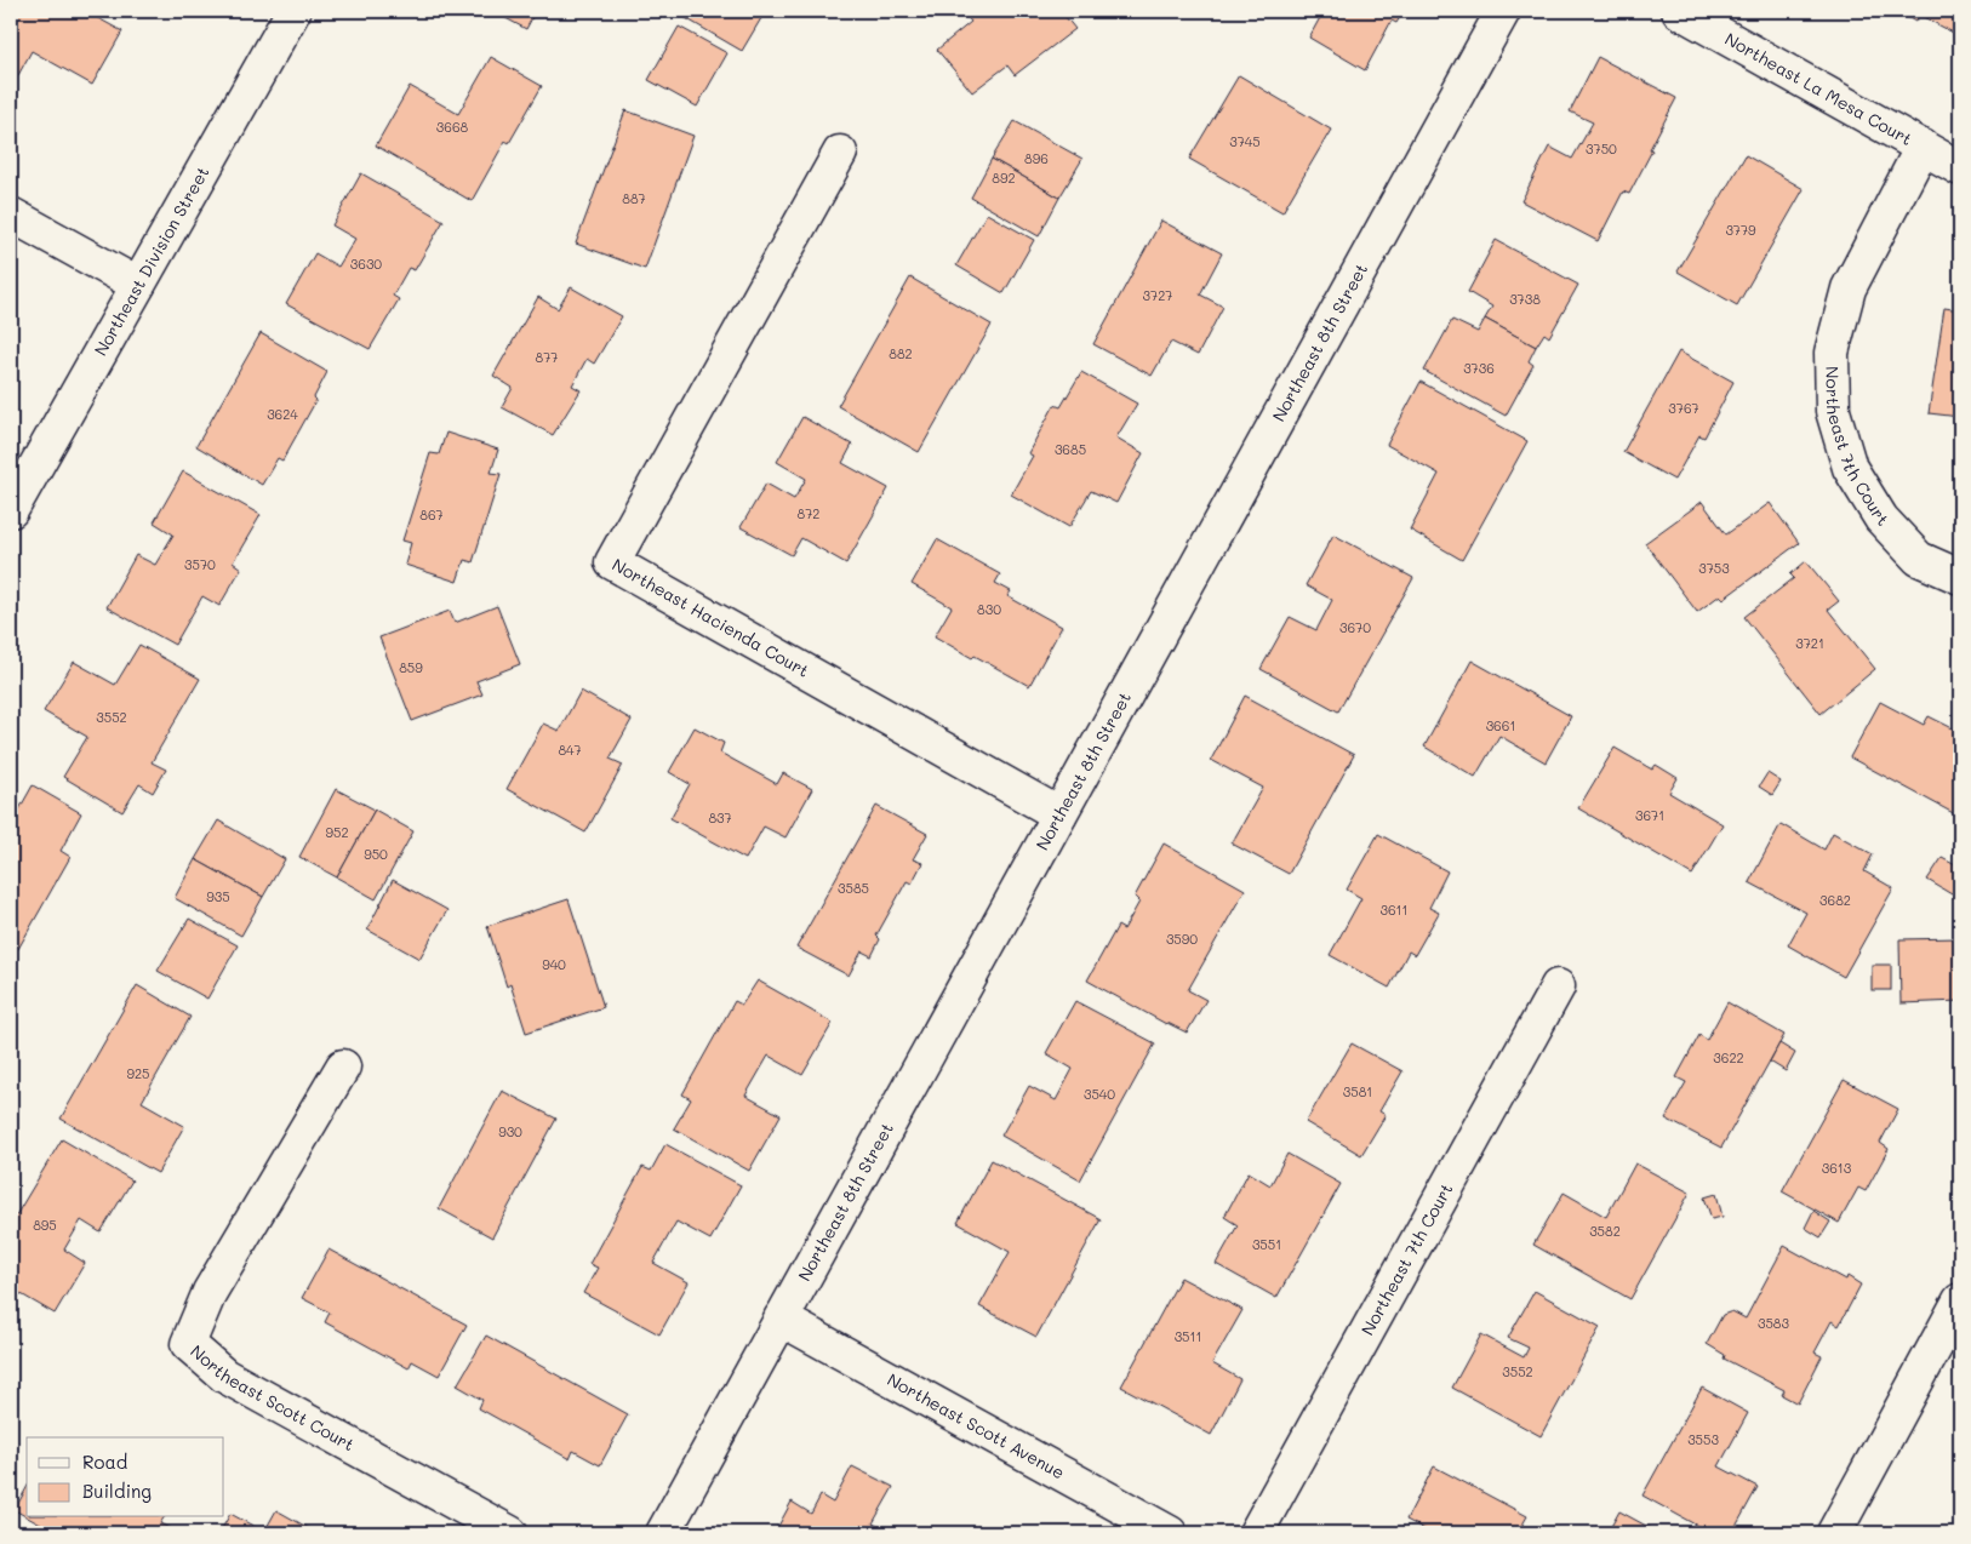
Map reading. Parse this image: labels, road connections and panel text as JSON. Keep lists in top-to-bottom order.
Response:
{
  "streets": {
    "street": [
      "Northeast La Mesa Court",
      "Northeast Division Street",
      "Northeast 8th Street",
      "Northeast 7th Court",
      "Northeast Hacienda Court",
      "Northeast Scott Court",
      "Northeast Scott Avenue"
    ]
  },
  "crossings": [
    ["Northeast La Mesa Court", "Northeast 7th Court"],
    ["Northeast 8th Street", "Northeast Hacienda Court"],
    ["Northeast 8th Street", "Northeast Scott Avenue"]
  ],
  "house_numbers": [
    "3668",
    "3745",
    "3750",
    "896",
    "892",
    "887",
    "3779",
    "3630",
    "3727",
    "3738",
    "882",
    "877",
    "3736",
    "3767",
    "3624",
    "3685",
    "872",
    "867",
    "3570",
    "3753",
    "830",
    "3670",
    "3721",
    "859",
    "3552",
    "3661",
    "847",
    "3671",
    "837",
    "952",
    "950",
    "3585",
    "935",
    "3682",
    "3611",
    "3590",
    "940",
    "3622",
    "925",
    "3581",
    "3540",
    "930",
    "3613",
    "895",
    "3582",
    "3551",
    "3583",
    "3511",
    "3552",
    "3553"
  ],
  "legend": ["Road", "Building"]
}
